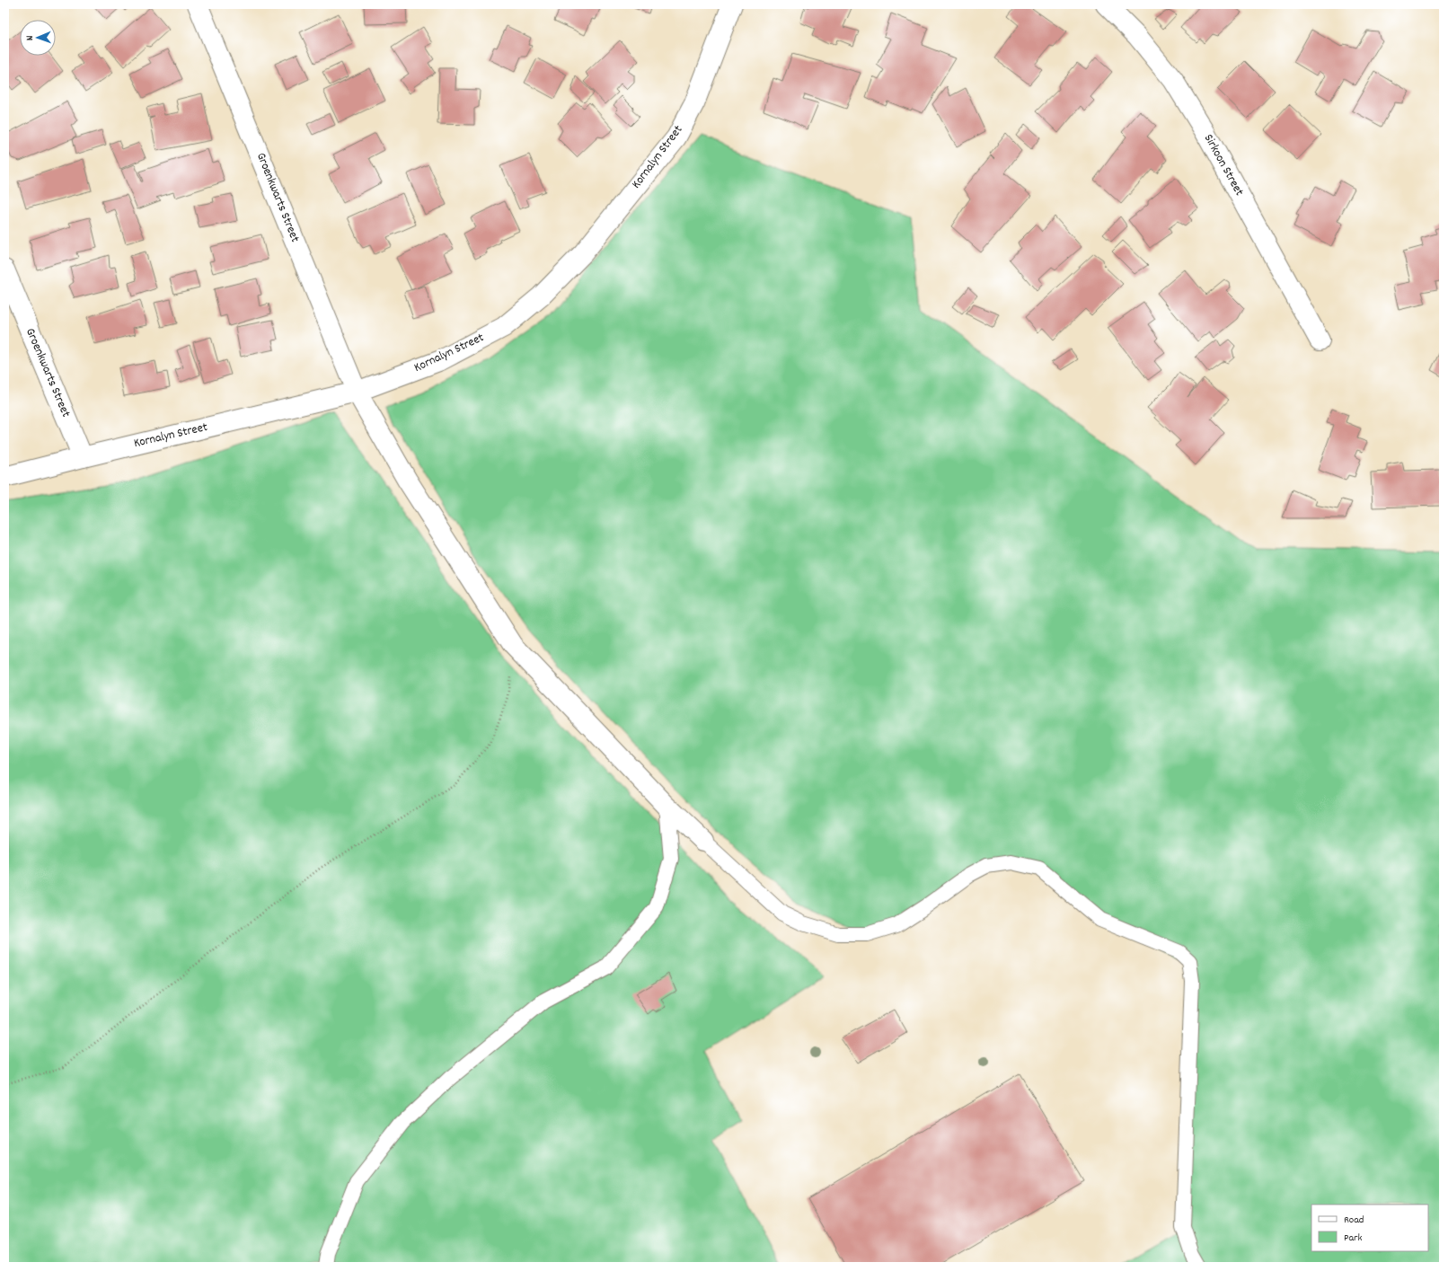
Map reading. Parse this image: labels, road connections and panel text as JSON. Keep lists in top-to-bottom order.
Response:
{
  "streets": {
    "street": ["Kornalyn Street", "Sirkoon Street", "Groenkwarts Street"]
  },
  "crossings": [
    ["Kornalyn Street", "Groenkwarts Street"]
  ],
  "legend": ["Road", "Park"],
  "north": "left"
}
